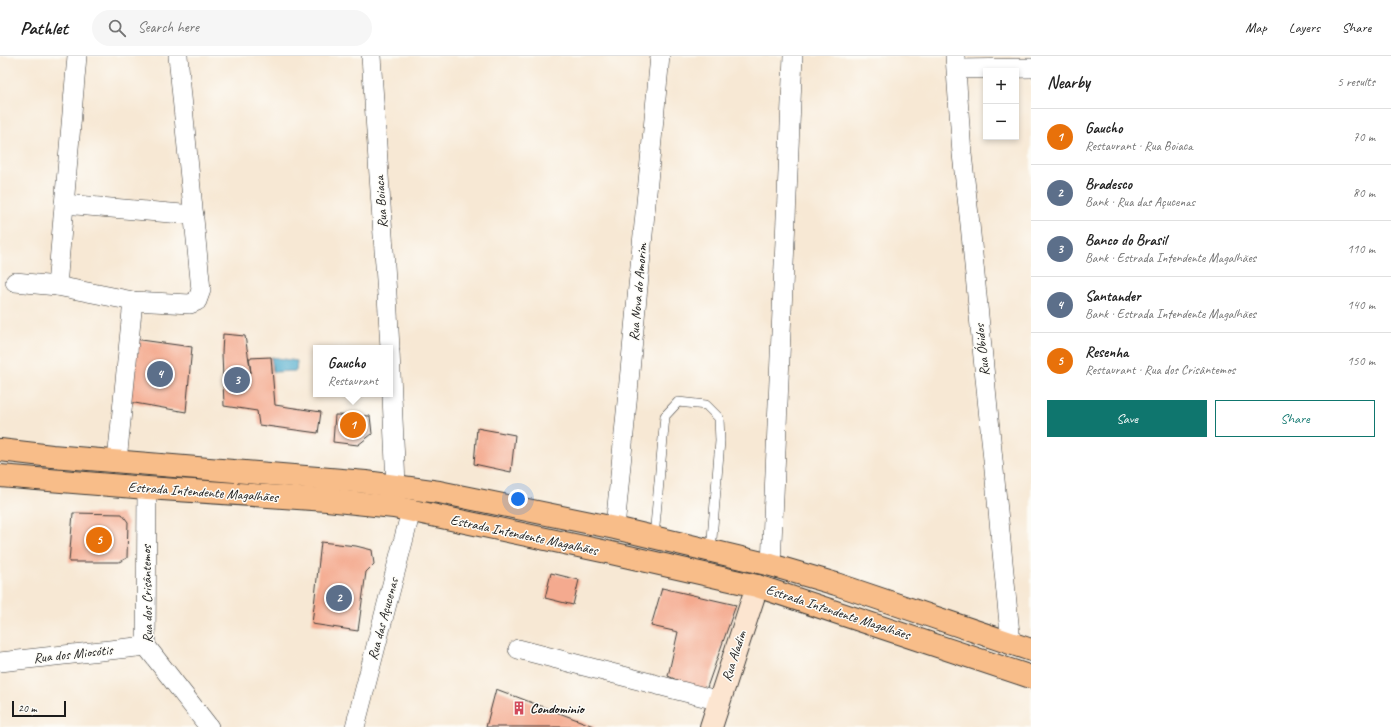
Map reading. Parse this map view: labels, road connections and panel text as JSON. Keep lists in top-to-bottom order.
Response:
{
  "streets": {
    "main road": ["Estrada Intendente Magalhães"],
    "street": [
      "Rua Boiaca",
      "Rua Nova do Amorim",
      "Rua Óbidos",
      "Rua dos Crisântemos",
      "Rua das Açucenas",
      "Rua dos Miosótis",
      "Rua Aladim"
    ]
  },
  "crossings": [
    ["Rua Nova do Amorim", "Estrada Intendente Magalhães"],
    ["Rua Óbidos", "Estrada Intendente Magalhães"],
    ["Estrada Intendente Magalhães", "Rua dos Crisântemos"],
    ["Estrada Intendente Magalhães", "Rua das Açucenas"],
    ["Estrada Intendente Magalhães", "Rua Aladim"],
    ["Rua dos Crisântemos", "Rua dos Miosótis"]
  ],
  "places": {
    "building": ["Condominio"]
  },
  "scale_bar": "20 m",
  "page": {
    "header": "Pathlet",
    "search": "Search here",
    "nav": ["Map", "Layers", "Share"],
    "heading": ["Nearby", "5 results"],
    "map_buttons": ["+", "−"],
    "list": [
      {
        "mark": "1",
        "name": "Gaucho",
        "note": "Restaurant · Rua Boiaca",
        "value": "70 m"
      },
      {
        "mark": "2",
        "name": "Bradesco",
        "note": "Bank · Rua das Açucenas",
        "value": "80 m"
      },
      {
        "mark": "3",
        "name": "Banco do Brasil",
        "note": "Bank · Estrada Intendente Magalhães",
        "value": "110 m"
      },
      {
        "mark": "4",
        "name": "Santander",
        "note": "Bank · Estrada Intendente Magalhães",
        "value": "140 m"
      },
      {
        "mark": "5",
        "name": "Resenha",
        "note": "Restaurant · Rua dos Crisântemos",
        "value": "150 m"
      }
    ],
    "popup": ["Gaucho", "Restaurant"],
    "pins": [
      "4",
      "3",
      "1",
      "5",
      "2"
    ],
    "buttons": ["Save", "Share"],
    "scale": "20 m"
  }
}
